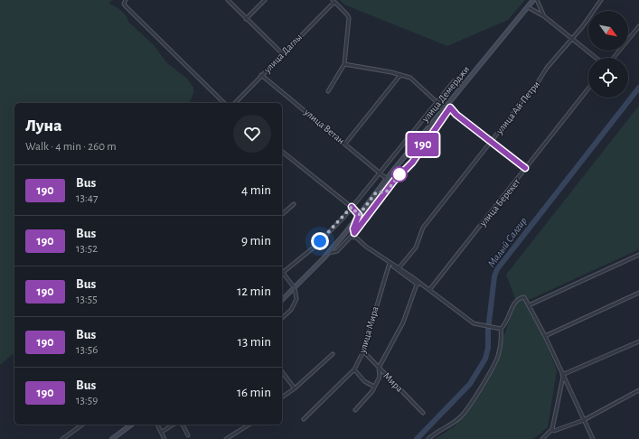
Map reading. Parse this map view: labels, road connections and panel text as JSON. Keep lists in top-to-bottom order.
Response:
{
  "streets": {
    "main road": ["улица Демерджи"],
    "street": [
      "улица Даглы",
      "улица Ай-Петри",
      "улица Ветан",
      "улица Берекет",
      "улица Мира",
      "Мира"
    ]
  },
  "crossings": [
    ["улица Даглы", "улица Ветан"],
    ["улица Демерджи", "улица Ветан"],
    ["улица Мира", "Мира"]
  ],
  "water": ["Малый Салгир"],
  "lines": ["bus line 190"],
  "north": "bottom right",
  "page": {
    "on_map": "190",
    "heading": ["Луна", "Walk · 4 min · 260 m"],
    "list": [
      {
        "mark": "190",
        "name": "Bus",
        "note": "13:47",
        "value": "4 min"
      },
      {
        "mark": "190",
        "name": "Bus",
        "note": "13:52",
        "value": "9 min"
      },
      {
        "mark": "190",
        "name": "Bus",
        "note": "13:55",
        "value": "12 min"
      },
      {
        "mark": "190",
        "name": "Bus",
        "note": "13:56",
        "value": "13 min"
      },
      {
        "mark": "190",
        "name": "Bus",
        "note": "13:59",
        "value": "16 min"
      }
    ]
  }
}
